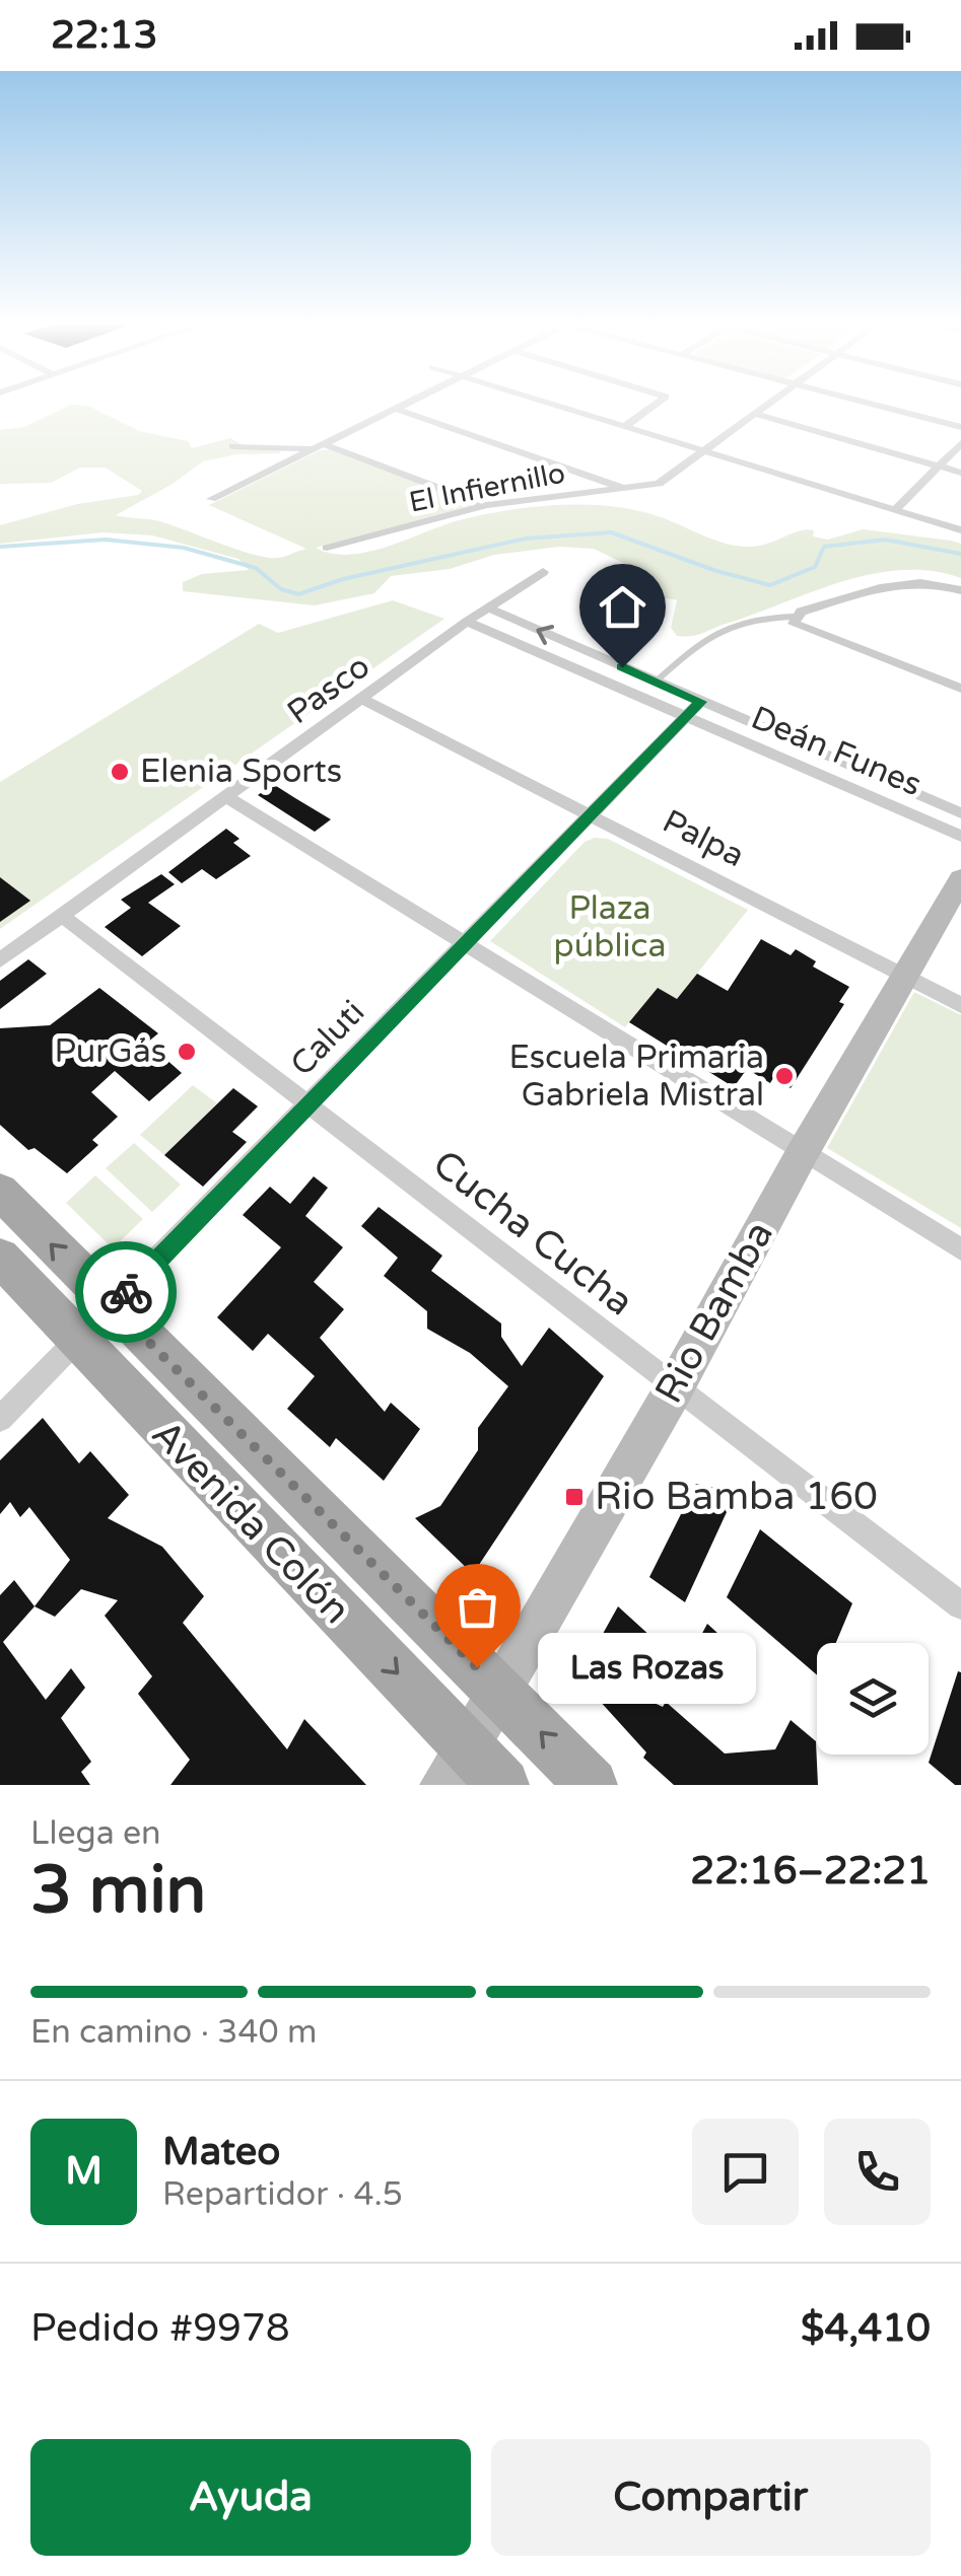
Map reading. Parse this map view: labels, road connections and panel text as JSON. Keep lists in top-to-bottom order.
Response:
{
  "streets": {
    "main road": ["Rio Bamba", "Avenida Colón"],
    "street": [
      "El Infiernillo",
      "Pasco",
      "Deán Funes",
      "Palpa",
      "Caluti",
      "Cucha Cucha"
    ]
  },
  "crossings": [
    ["Pasco", "Deán Funes"],
    ["Pasco", "Palpa"],
    ["Pasco", "Cucha Cucha"],
    ["Deán Funes", "Caluti"],
    ["Palpa", "Caluti"],
    ["Palpa", "Rio Bamba"],
    ["Caluti", "Cucha Cucha"],
    ["Caluti", "Avenida Colón"],
    ["Cucha Cucha", "Rio Bamba"],
    ["Rio Bamba", "Avenida Colón"]
  ],
  "parks": ["Plaza pública"],
  "places": {
    "other": [
      "Elenia Sports",
      "PurGás",
      "Escuela Primaria Gabriela Mistral",
      "Las Rozas"
    ],
    "transit": ["Rio Bamba 160"]
  },
  "page": {
    "status": "22:13",
    "bubble": "Las Rozas",
    "heading": ["3 min", "Llega en", "22:16–22:21"],
    "panel": [
      "Mateo",
      "Repartidor · 4.5",
      "Pedido #9978",
      "$4,410"
    ],
    "bar": "En camino · 340 m",
    "round": "M",
    "buttons": ["Ayuda", "Compartir"]
  }
}
